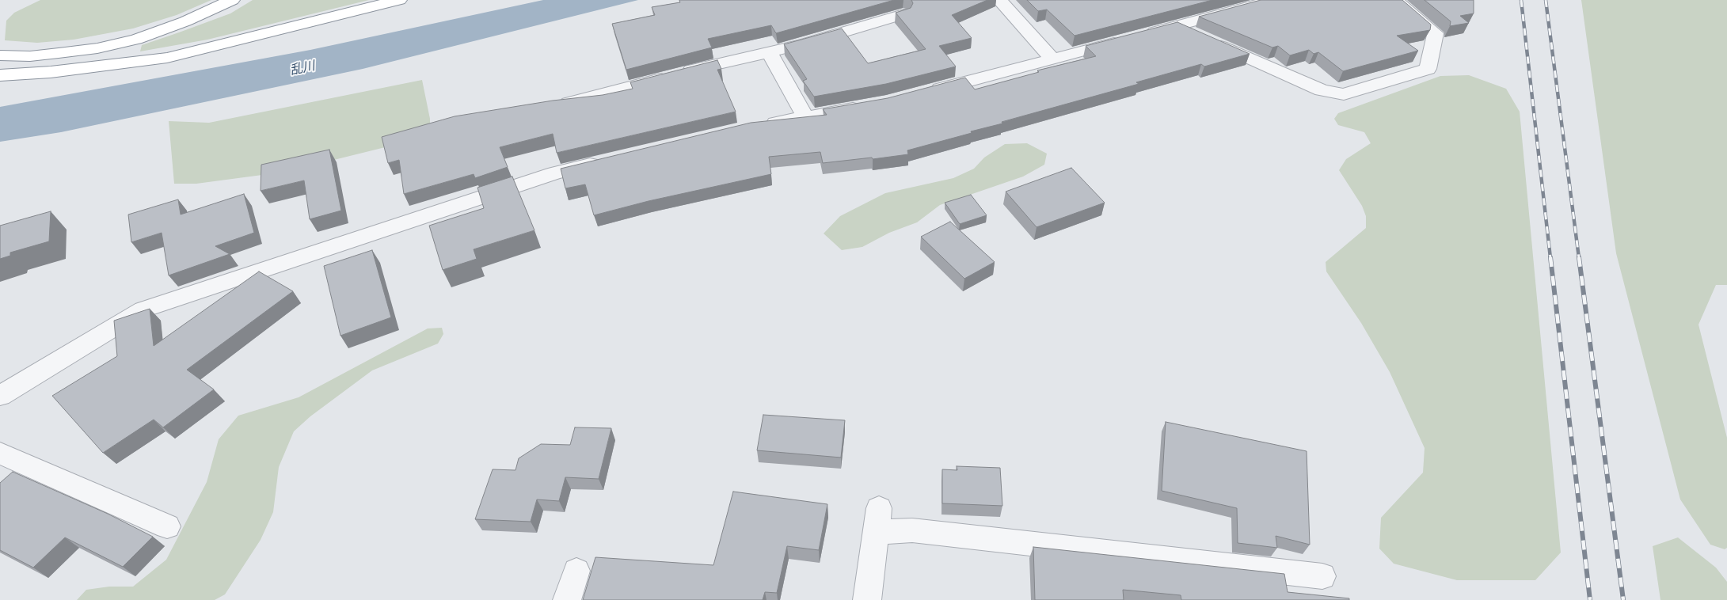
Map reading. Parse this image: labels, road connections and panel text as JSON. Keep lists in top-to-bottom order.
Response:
{
  "water": ["乱川"]
}
